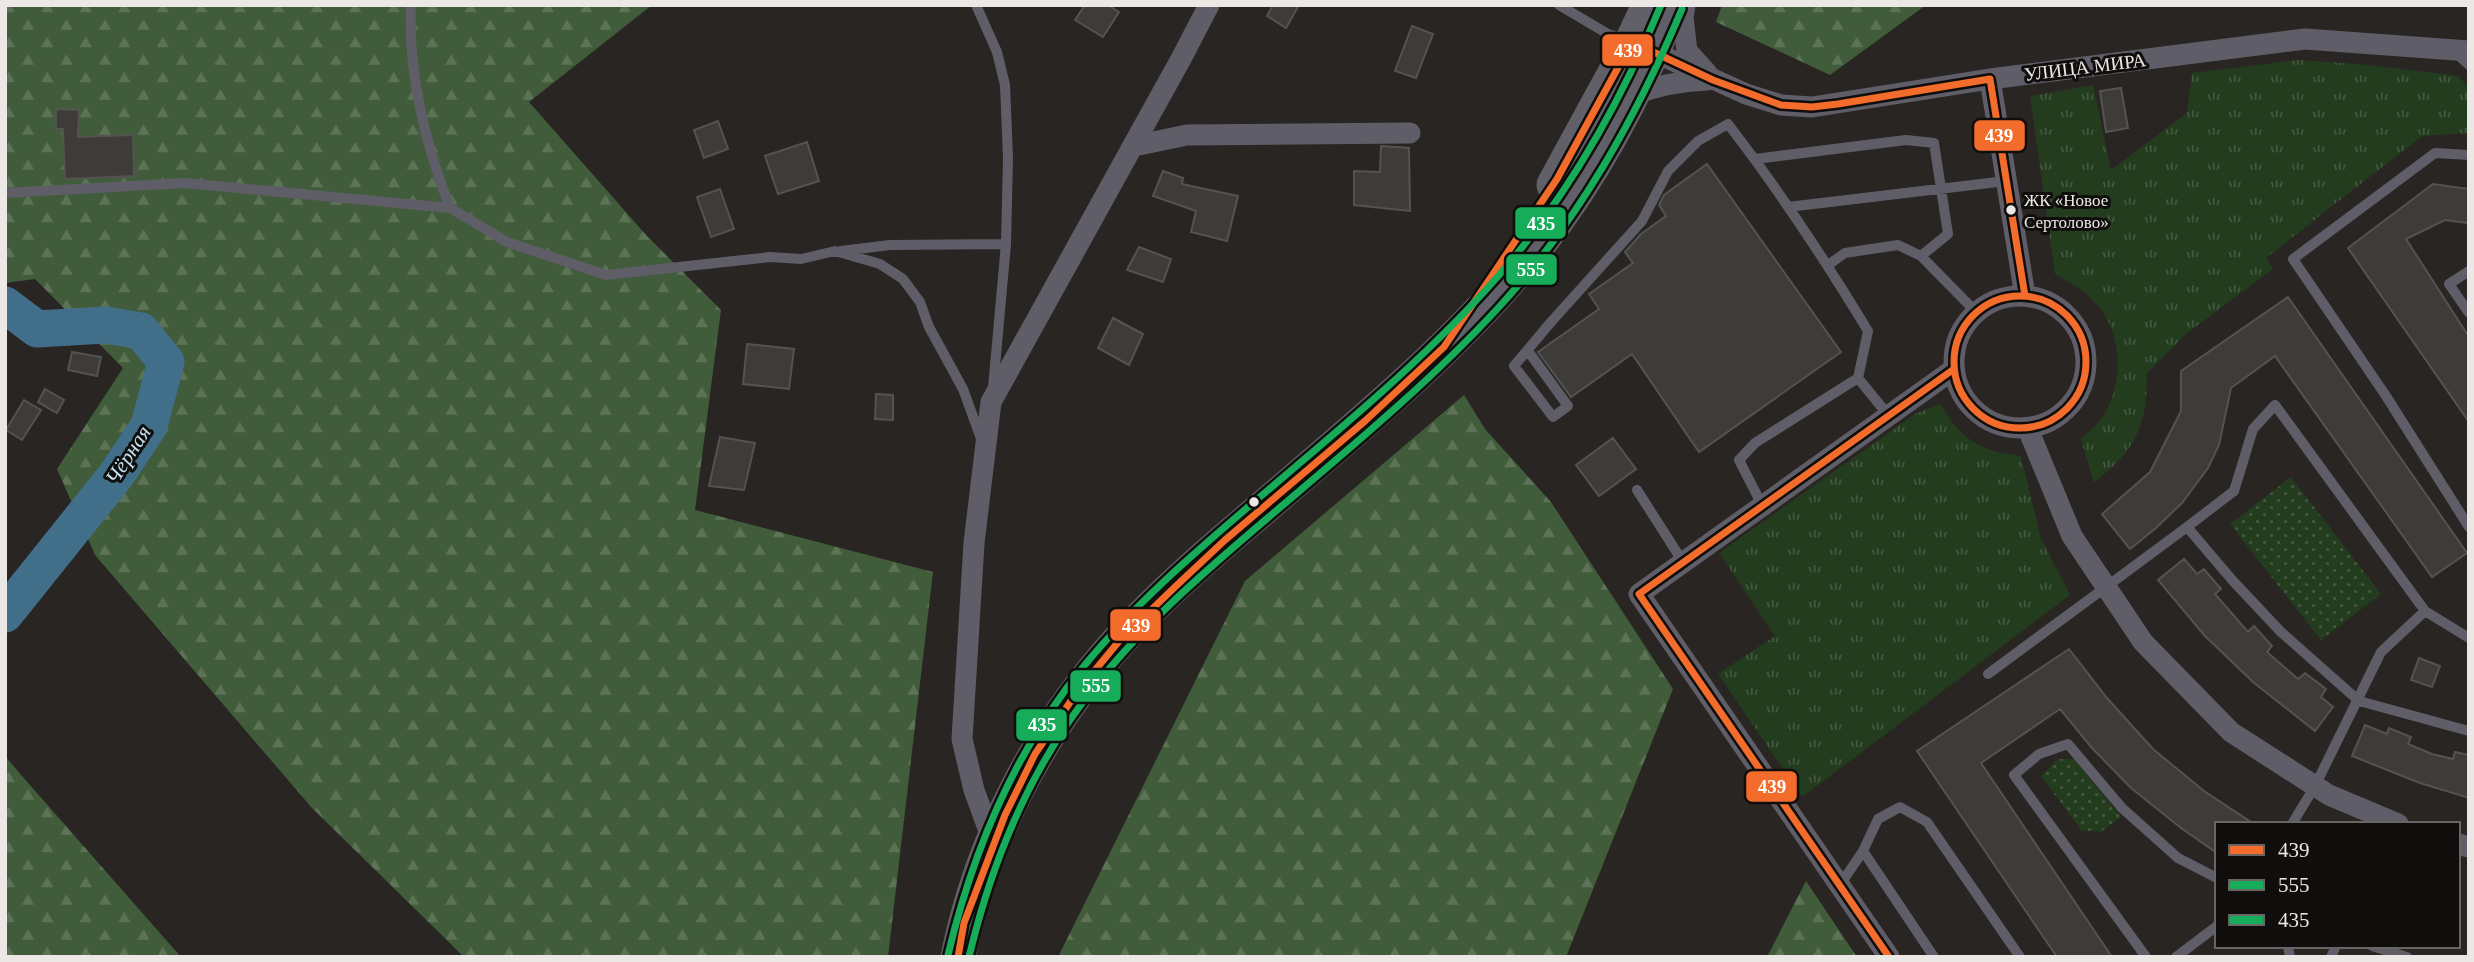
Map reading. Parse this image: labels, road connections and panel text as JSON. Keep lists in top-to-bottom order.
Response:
{
  "streets": {
    "street": ["УЛИЦА МИРА"]
  },
  "water": ["Чёрная"],
  "places": ["ЖК «Новое Сертолово»"],
  "lines": ["transit line 435", "transit line 555", "transit line 439"],
  "legend": ["439", "555", "435"]
}
